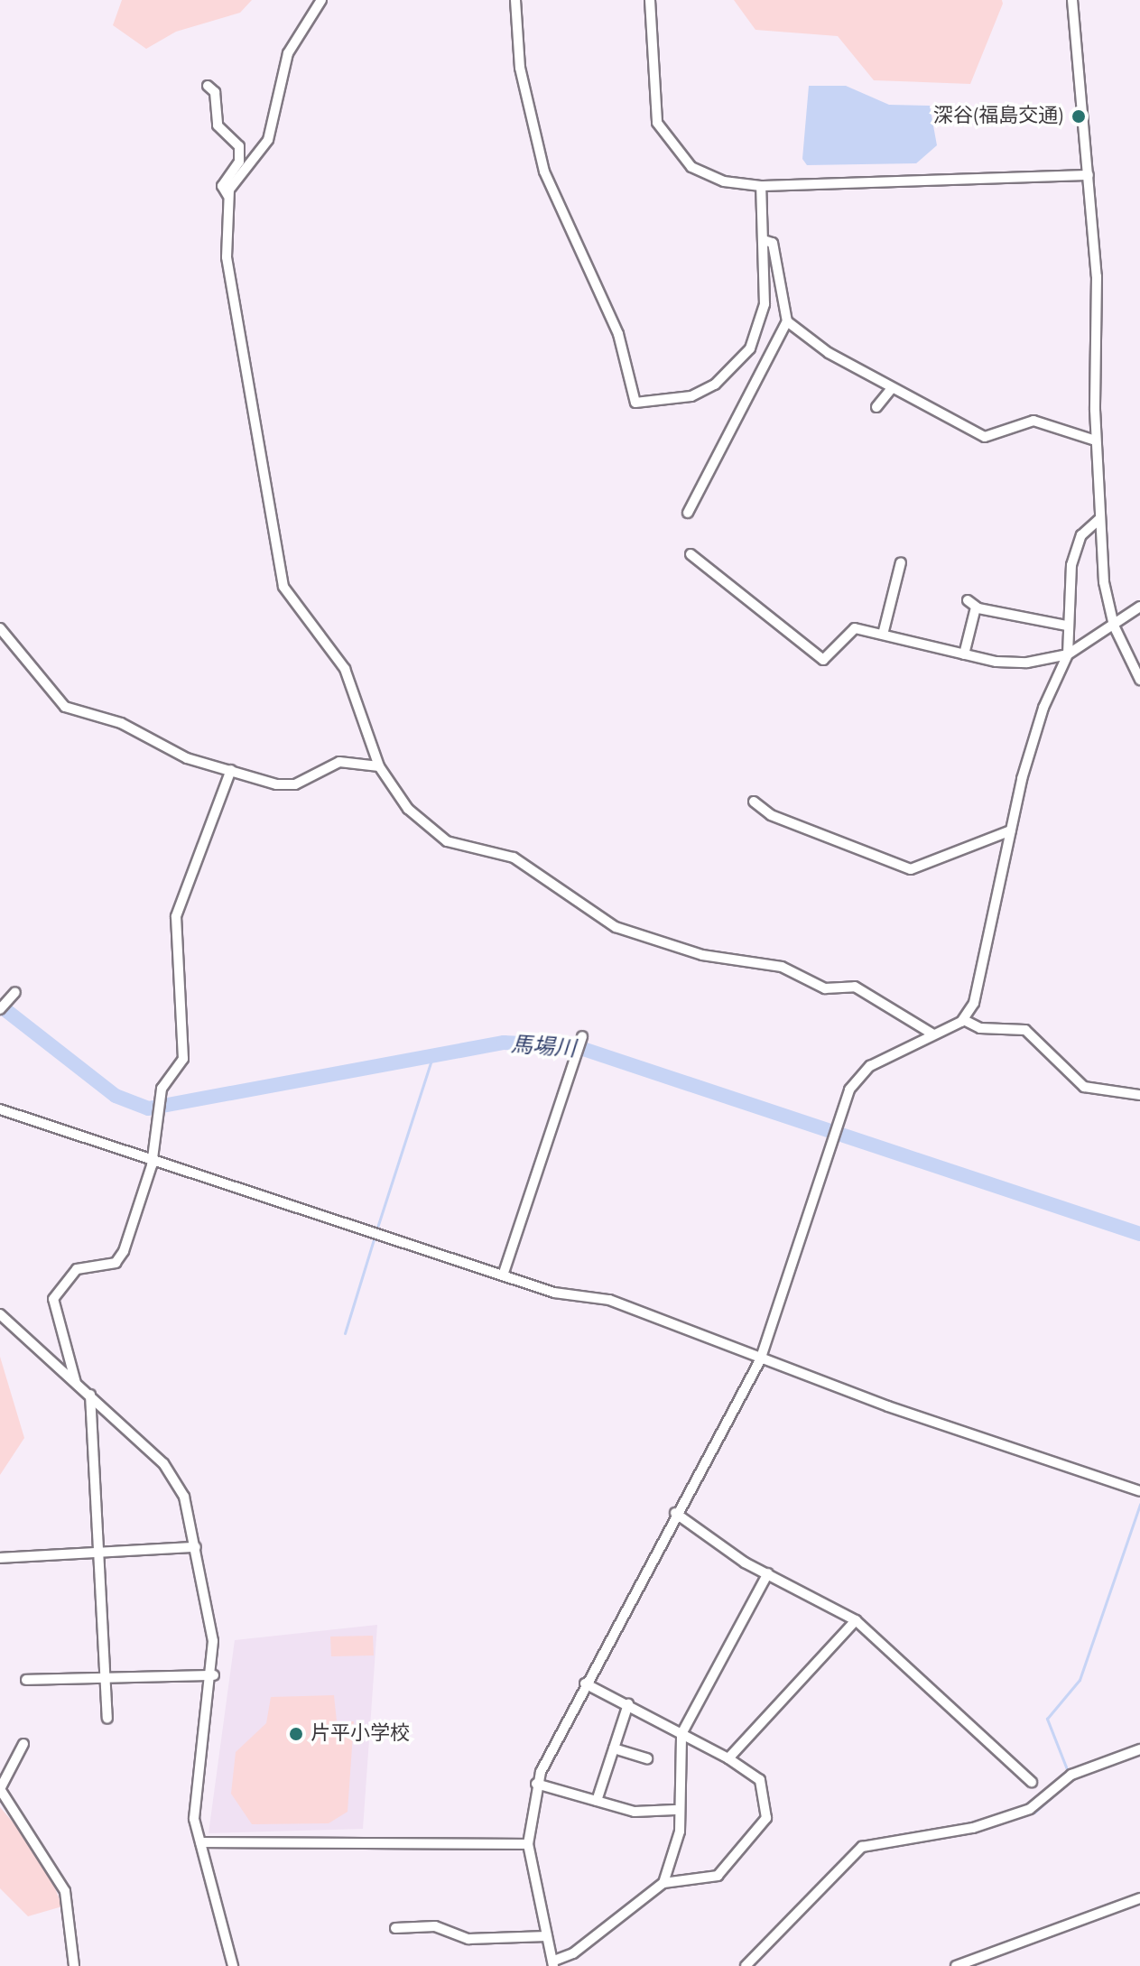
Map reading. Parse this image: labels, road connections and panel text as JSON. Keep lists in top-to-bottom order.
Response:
{
  "water": ["馬場川"],
  "places": ["深谷(福島交通)", "片平小学校"]
}
